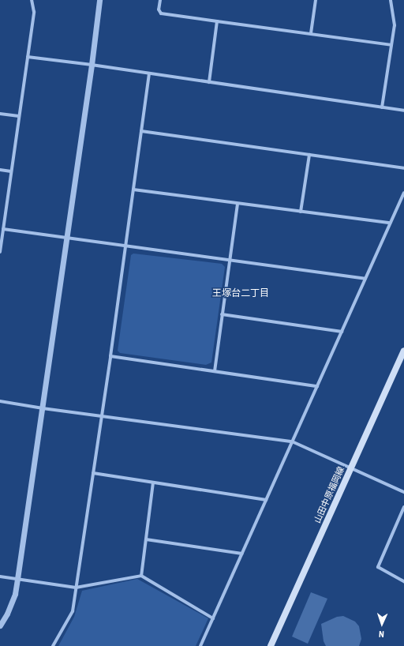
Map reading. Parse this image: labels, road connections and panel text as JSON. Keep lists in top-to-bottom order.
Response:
{
  "streets": {
    "main road": ["山田中原福岡線"]
  },
  "districts": ["王塚台二丁目"],
  "north": "bottom"
}
